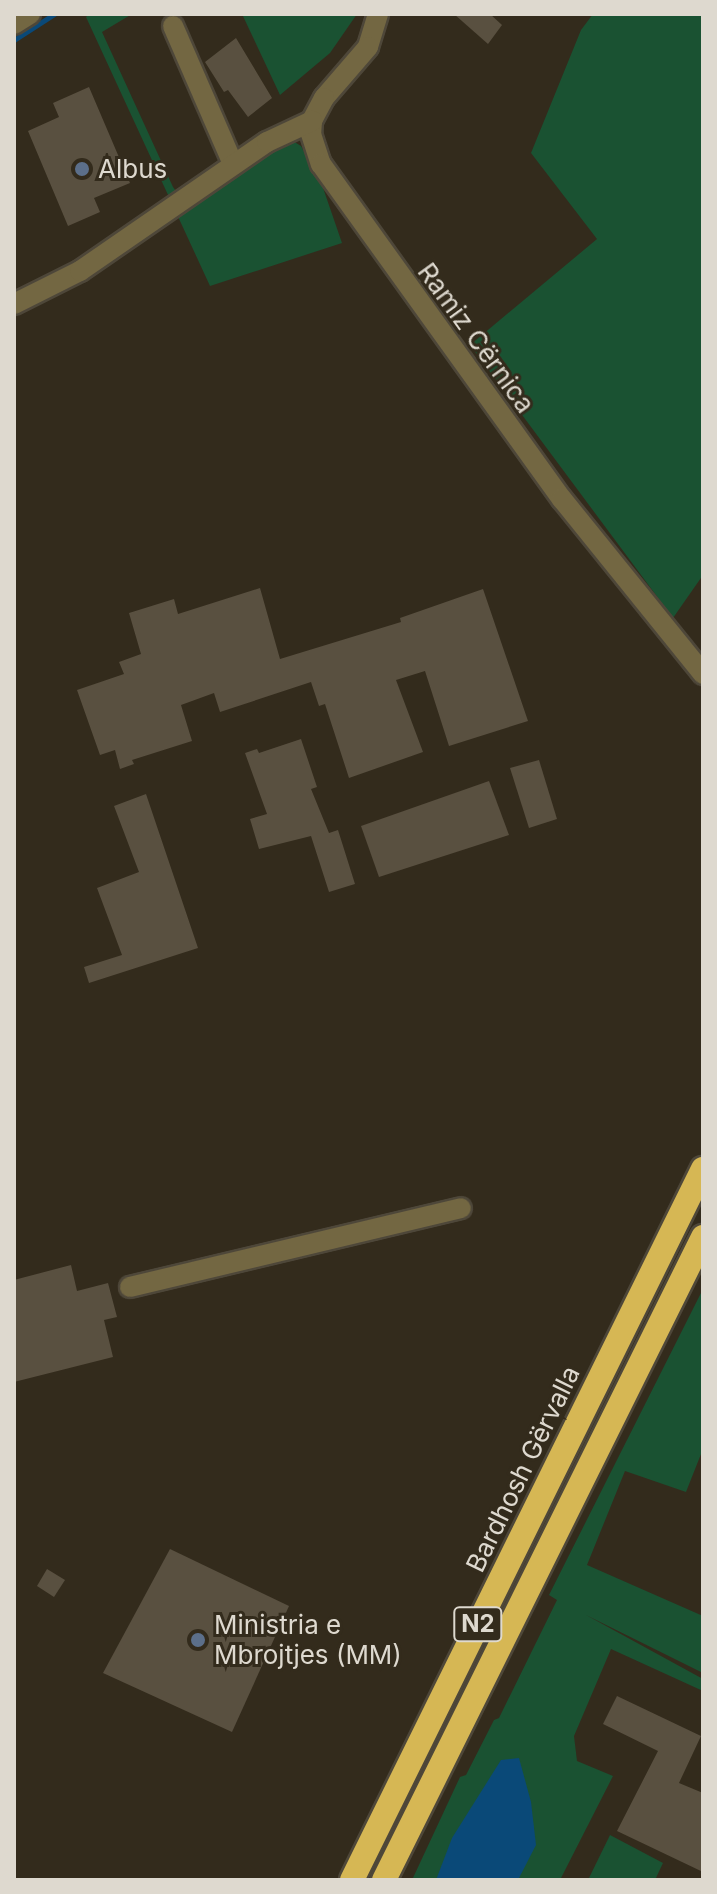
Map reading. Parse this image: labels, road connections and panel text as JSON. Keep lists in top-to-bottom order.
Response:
{
  "streets": {
    "highway": ["Bardhosh Gërvalla", "N2"],
    "street": ["Ramiz Cërnica"]
  },
  "places": ["Albus", "Ministria e Mbrojtjes (MM)"]
}
